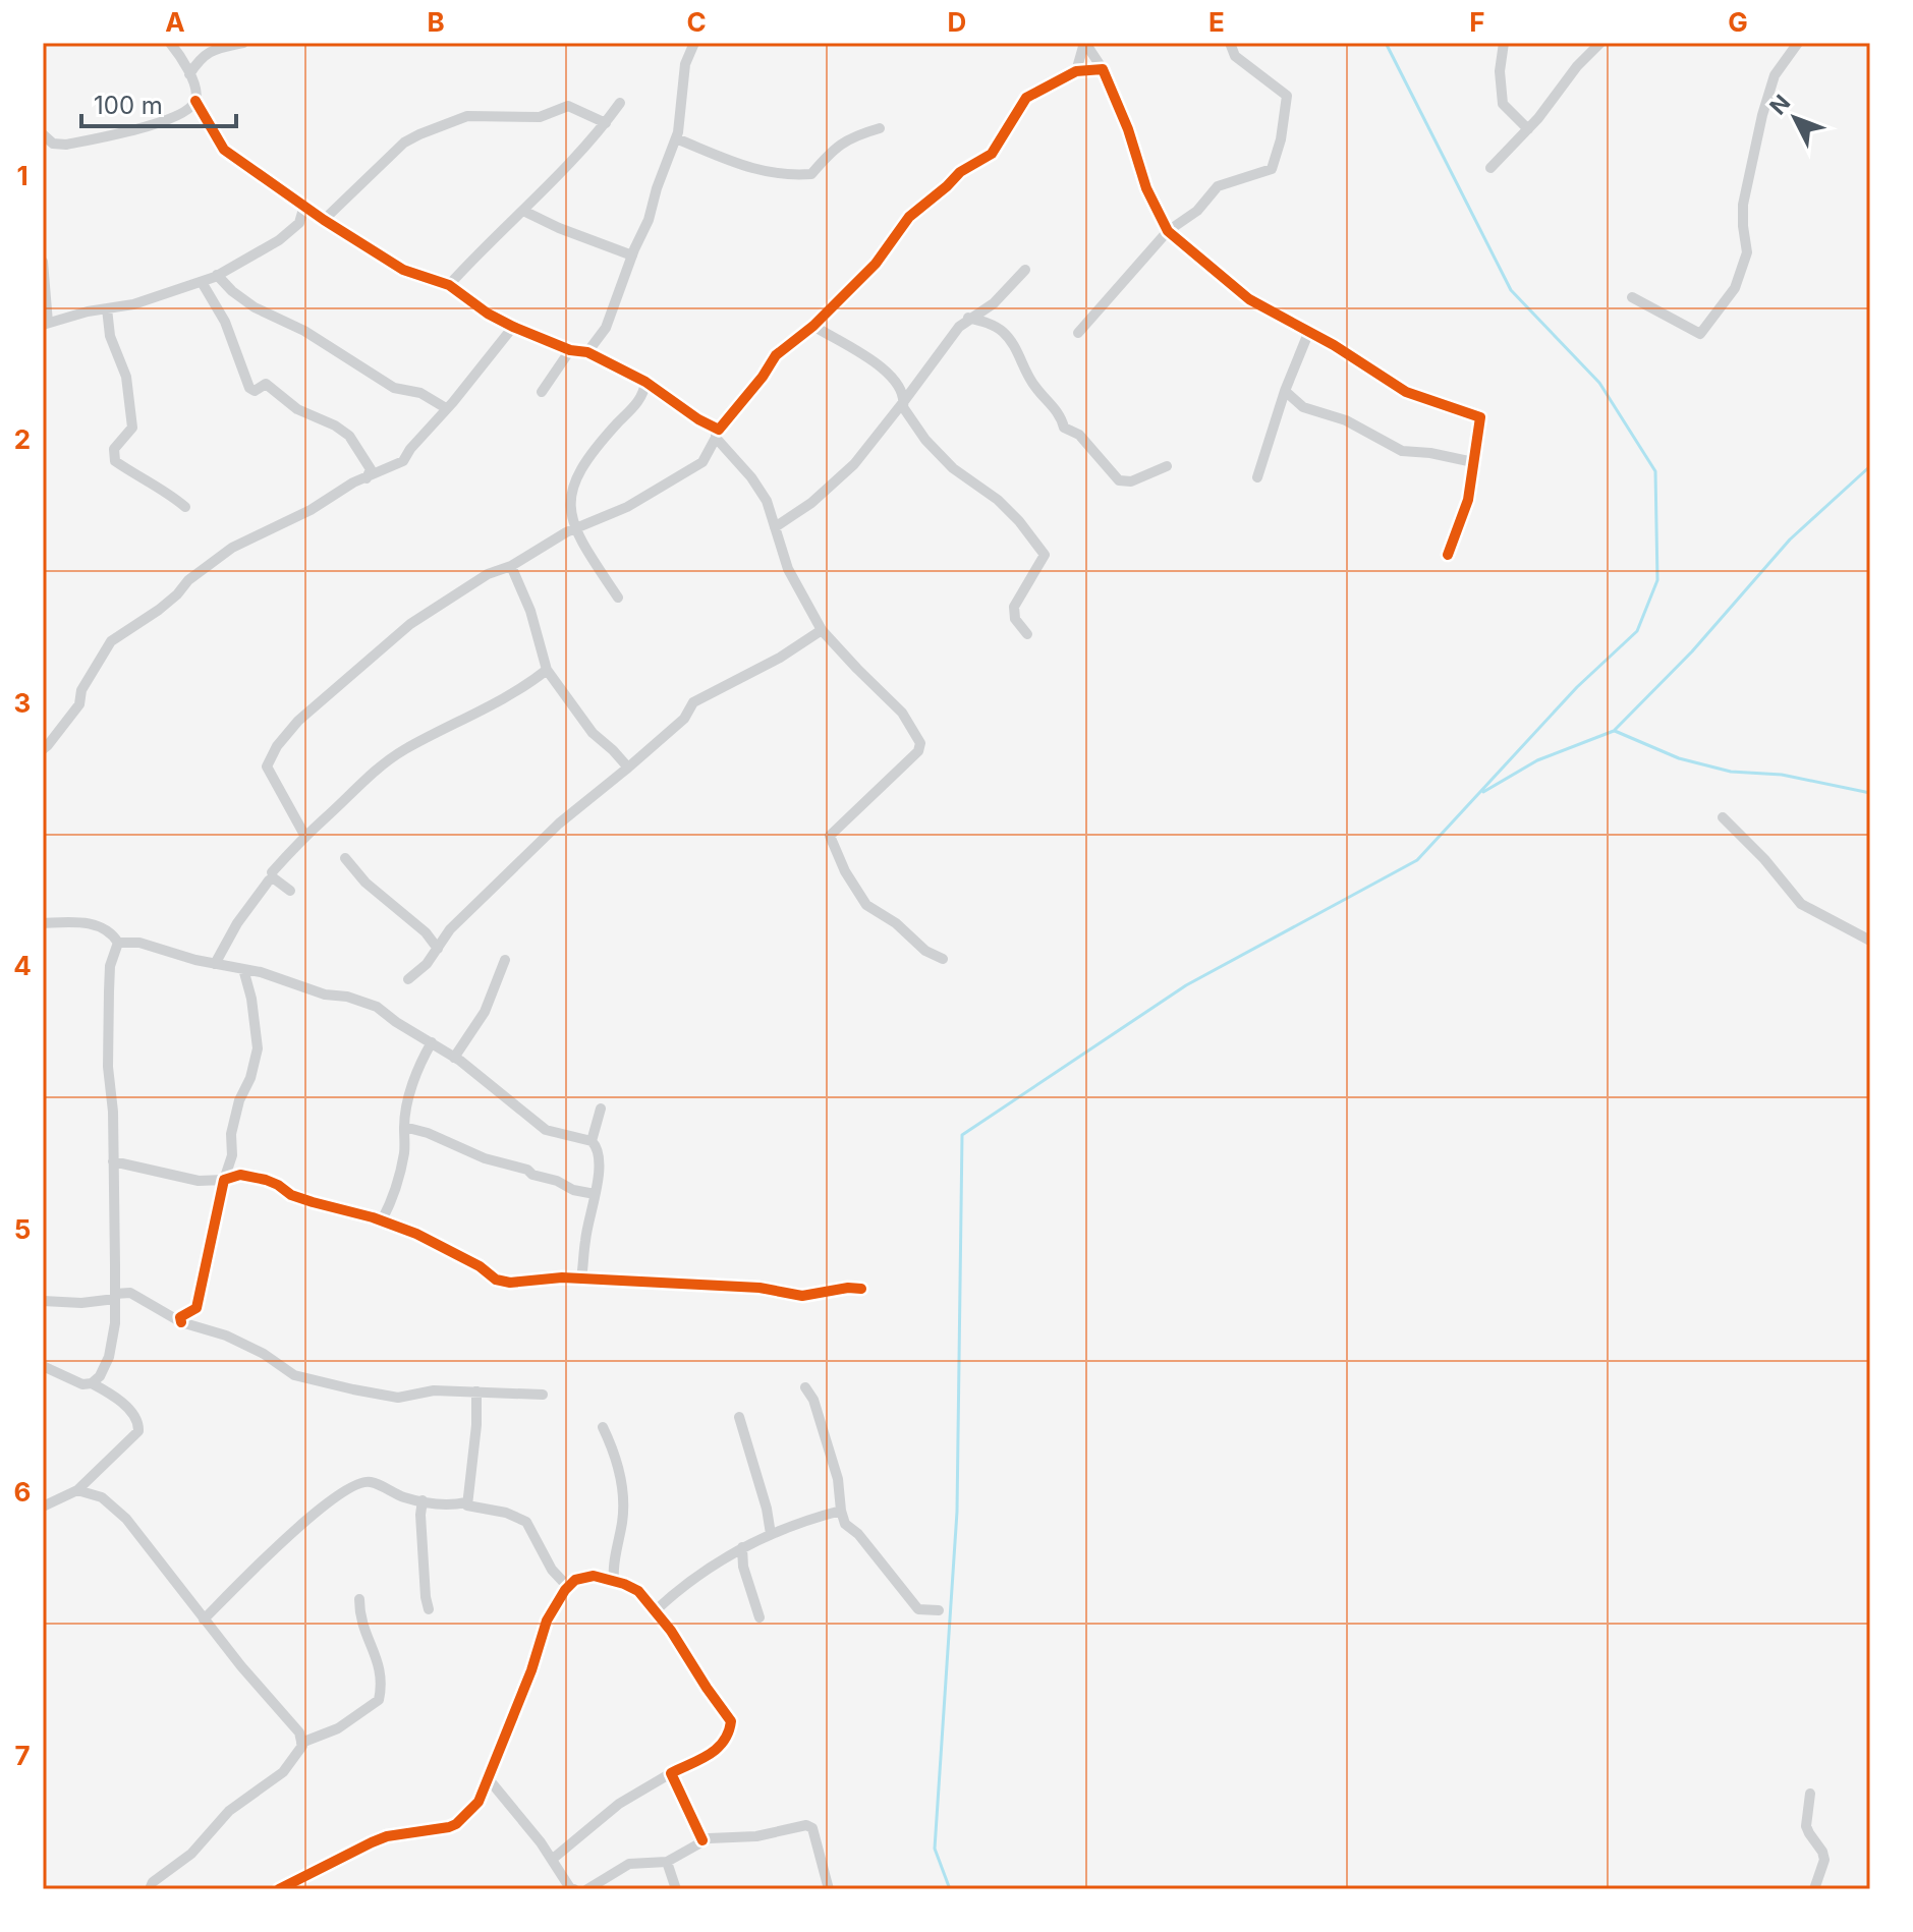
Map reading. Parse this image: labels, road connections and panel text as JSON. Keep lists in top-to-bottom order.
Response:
{
  "scale_bar": "100 m",
  "north": "top left",
  "grid": {
    "columns": [
      "A",
      "B",
      "C",
      "D",
      "E",
      "F",
      "G"
    ],
    "rows": [
      "1",
      "2",
      "3",
      "4",
      "5",
      "6",
      "7"
    ]
  }
}
